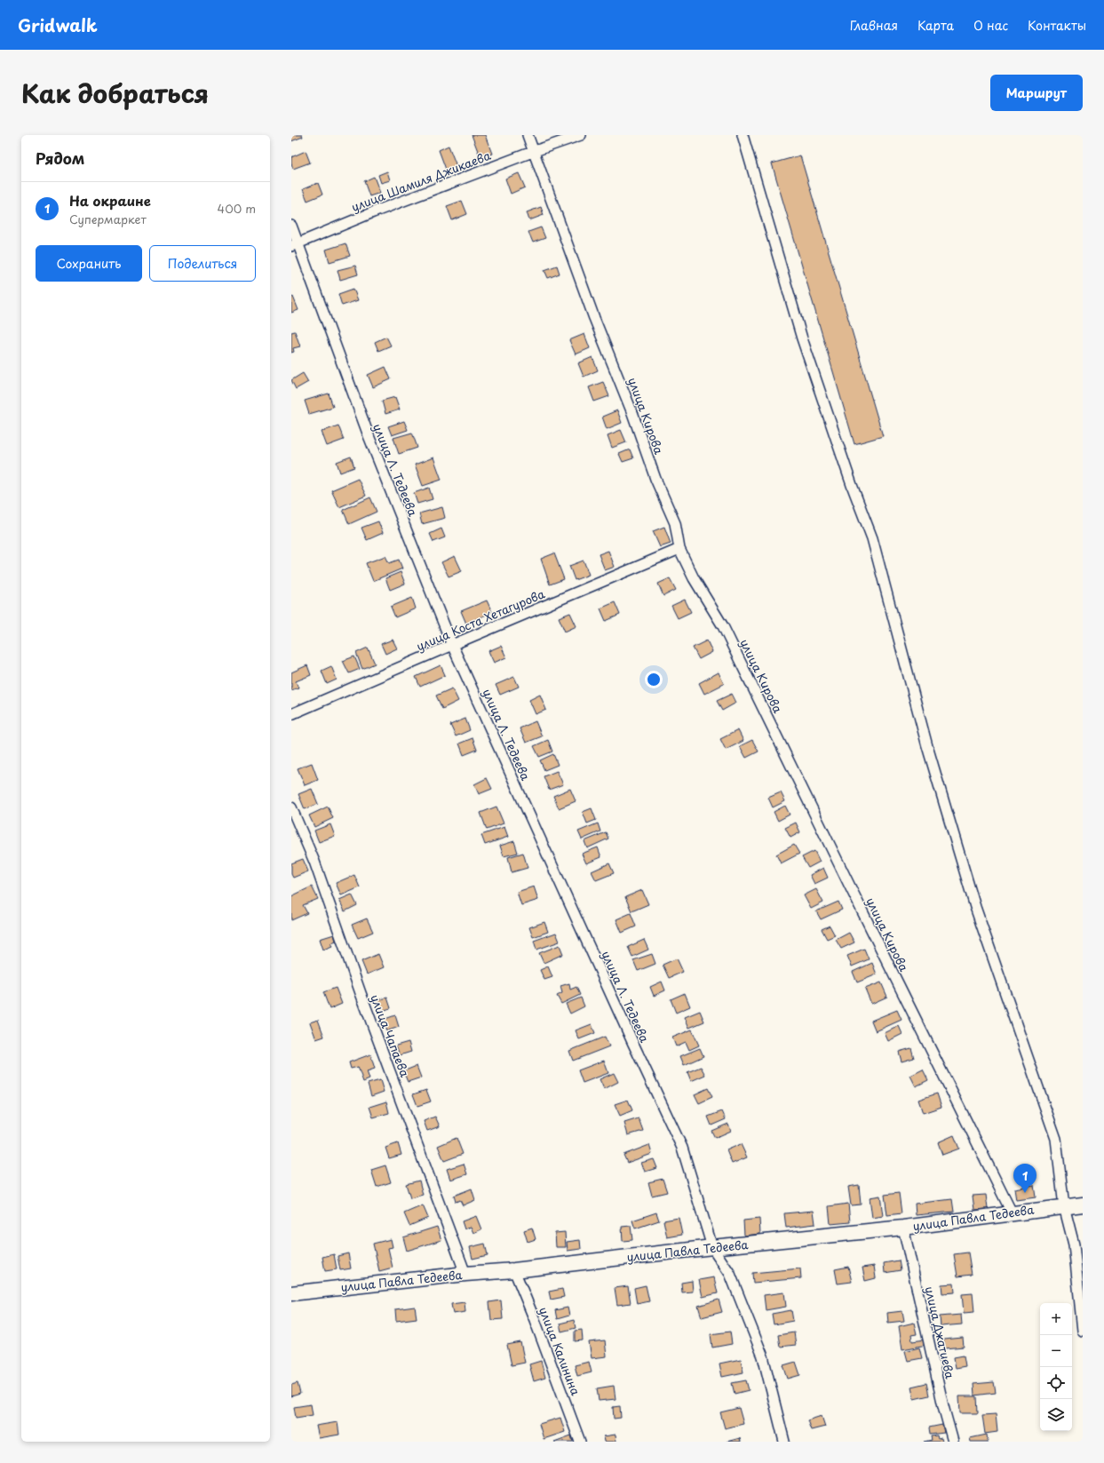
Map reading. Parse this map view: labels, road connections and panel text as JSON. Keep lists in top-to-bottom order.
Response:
{
  "streets": {
    "main road": ["улица Павла Тедеева"],
    "street": [
      "улица Шамиля Джикаева",
      "улица Кирова",
      "улица Л. Тедеева",
      "улица Коста Хетагурова",
      "улица Чапаева",
      "улица Джатиева",
      "улица Калинина"
    ]
  },
  "crossings": [
    ["улица Шамиля Джикаева", "улица Кирова"],
    ["улица Шамиля Джикаева", "улица Л. Тедеева"],
    ["улица Кирова", "улица Коста Хетагурова"],
    ["улица Кирова", "улица Павла Тедеева"],
    ["улица Л. Тедеева", "улица Коста Хетагурова"],
    ["улица Л. Тедеева", "улица Павла Тедеева"],
    ["улица Чапаева", "улица Павла Тедеева"],
    ["улица Павла Тедеева", "улица Джатиева"],
    ["улица Павла Тедеева", "улица Калинина"]
  ],
  "page": {
    "header": "Gridwalk",
    "nav": [
      "Главная",
      "Карта",
      "О нас",
      "Контакты"
    ],
    "title": "Как добраться",
    "buttons": [
      "Маршрут",
      ["Сохранить", "Поделиться"]
    ],
    "heading": "Рядом",
    "list": [
      {
        "mark": "1",
        "name": "На окраине",
        "note": "Супермаркет",
        "value": "400 m"
      }
    ],
    "pins": "1",
    "map_buttons": ["+", "−"]
  }
}
